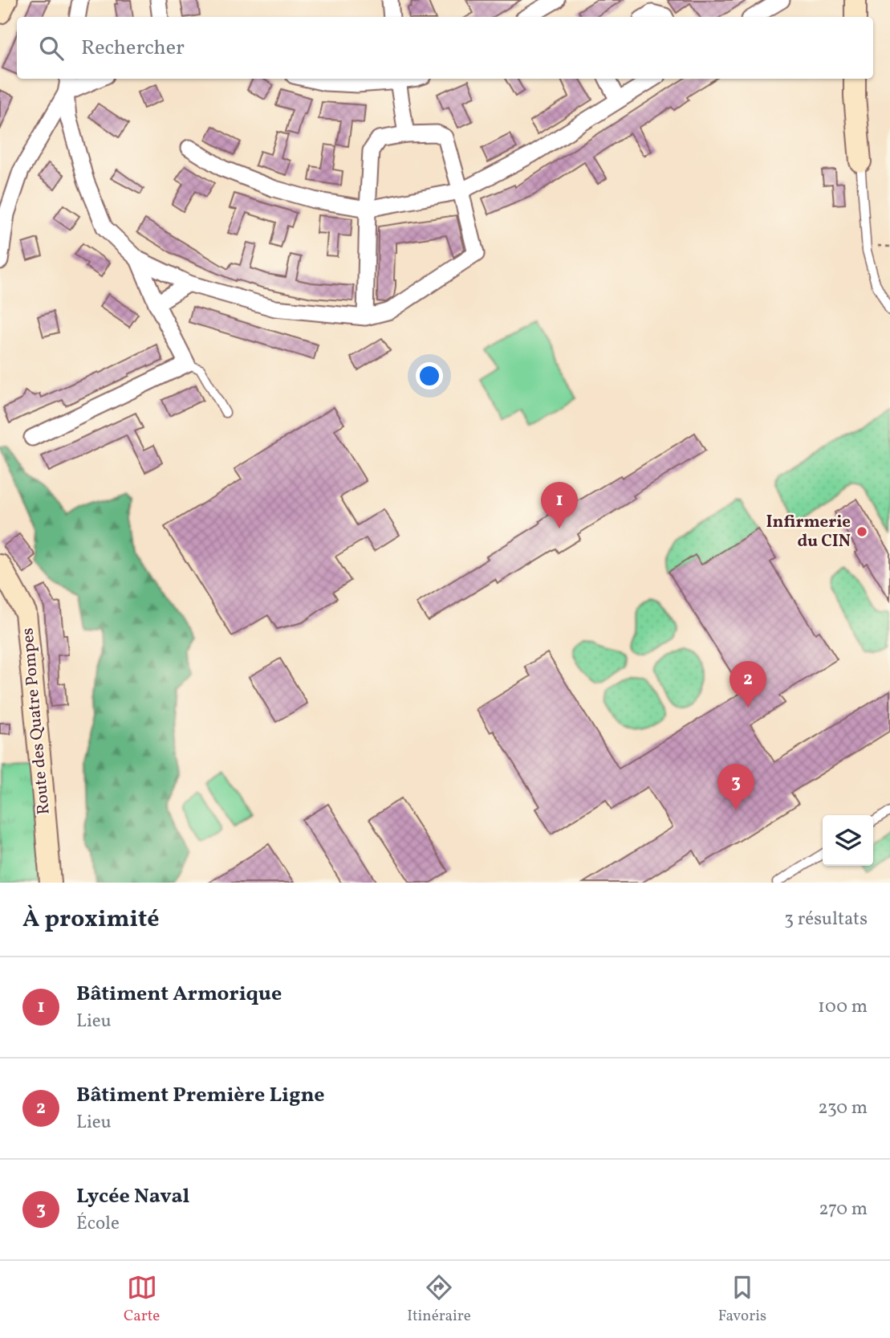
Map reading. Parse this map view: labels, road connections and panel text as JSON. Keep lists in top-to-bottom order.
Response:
{
  "streets": {
    "street": ["Route des Quatre Pompes"]
  },
  "places": ["Infirmerie du CIN"],
  "page": {
    "search": "Rechercher",
    "pins": ["1", "2", "3"],
    "heading": ["À proximité", "3 résultats"],
    "list": [
      {
        "mark": "1",
        "name": "Bâtiment Armorique",
        "note": "Lieu",
        "value": "100 m"
      },
      {
        "mark": "2",
        "name": "Bâtiment Première Ligne",
        "note": "Lieu",
        "value": "230 m"
      },
      {
        "mark": "3",
        "name": "Lycée Naval",
        "note": "École",
        "value": "270 m"
      }
    ],
    "nav": ["Carte", "Itinéraire", "Favoris"]
  }
}
